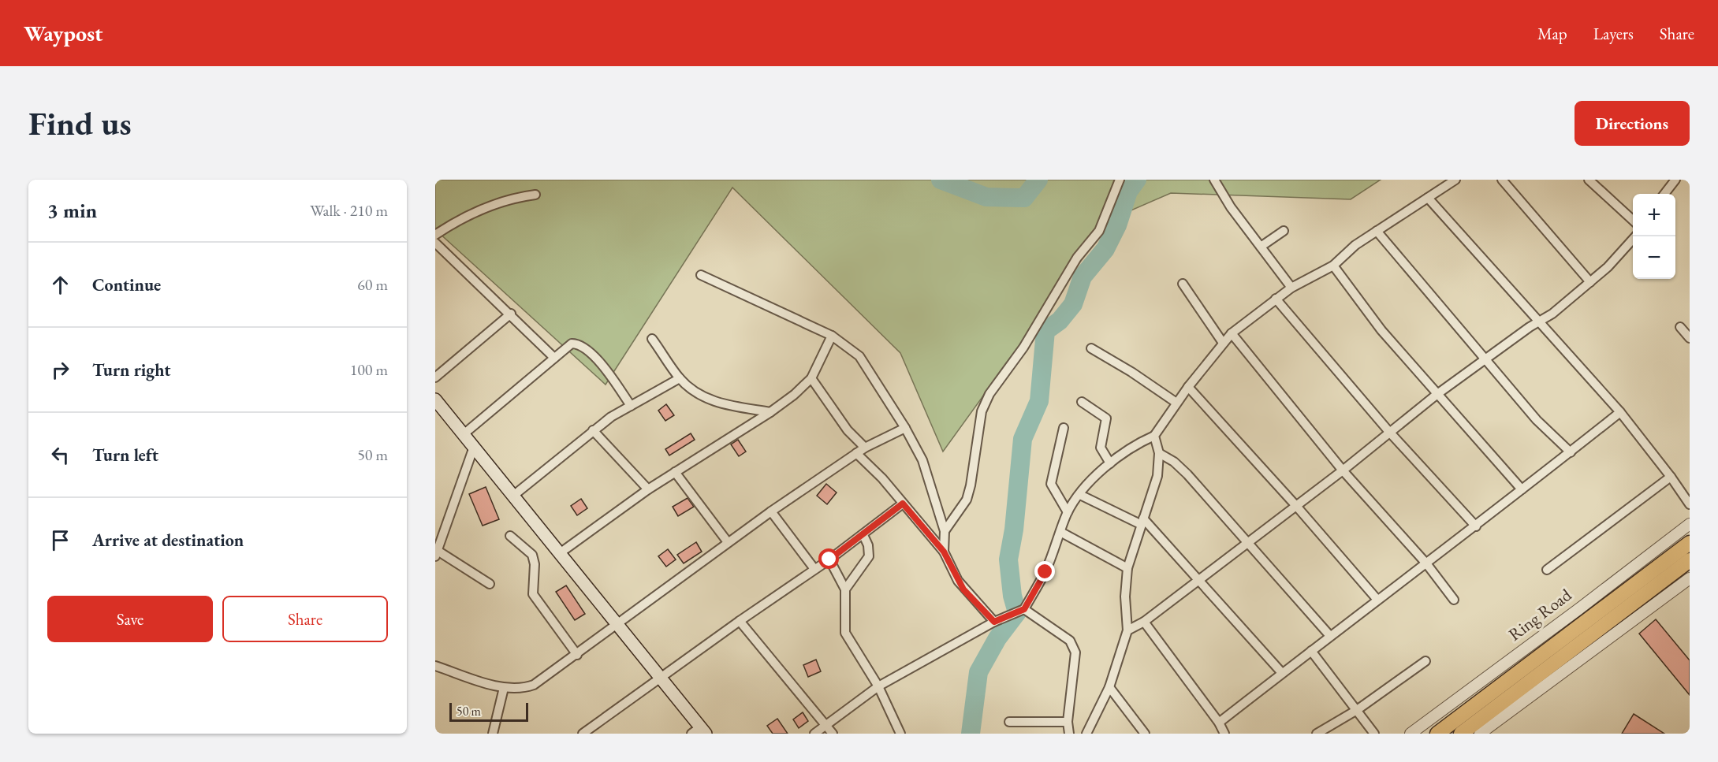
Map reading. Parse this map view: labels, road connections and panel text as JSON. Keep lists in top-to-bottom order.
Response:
{
  "streets": {
    "highway": ["Ring Road"]
  },
  "scale_bar": "50 m",
  "page": {
    "header": "Waypost",
    "nav": ["Map", "Layers", "Share"],
    "buttons": [
      "Directions",
      ["Save", "Share"]
    ],
    "title": "Find us",
    "heading": ["3 min", "Walk · 210 m"],
    "map_buttons": ["+", "−"],
    "list": [
      ["Continue", "60 m"],
      ["Turn right", "100 m"],
      ["Turn left", "50 m"],
      "Arrive at destination"
    ],
    "scale": "50 m"
  }
}
